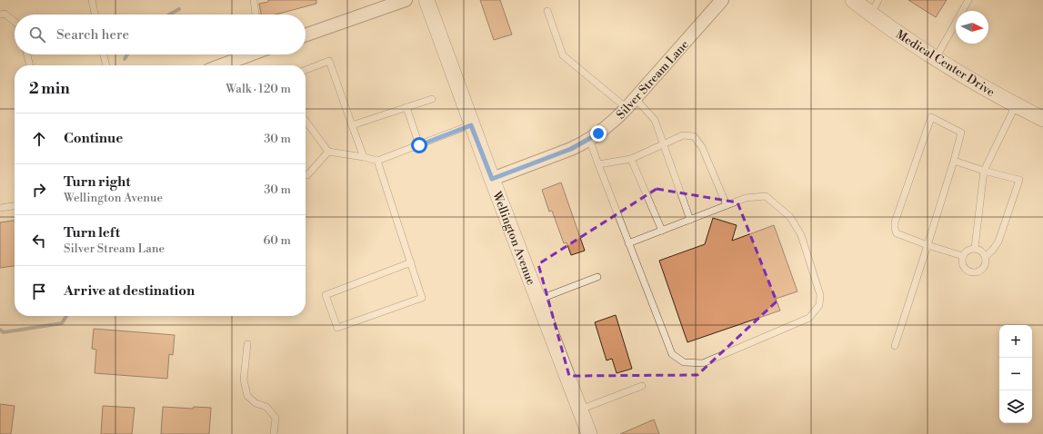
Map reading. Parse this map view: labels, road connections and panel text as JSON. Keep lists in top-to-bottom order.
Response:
{
  "streets": {
    "street": ["Medical Center Drive", "Silver Stream Lane", "Wellington Avenue"]
  },
  "crossings": [
    ["Silver Stream Lane", "Wellington Avenue"]
  ],
  "north": "right",
  "page": {
    "search": "Search here",
    "heading": ["2 min", "Walk · 120 m"],
    "list": [
      ["Continue", "30 m"],
      ["Turn right", "Wellington Avenue", "30 m"],
      ["Turn left", "Silver Stream Lane", "60 m"],
      "Arrive at destination"
    ],
    "map_buttons": ["+", "−"]
  }
}
